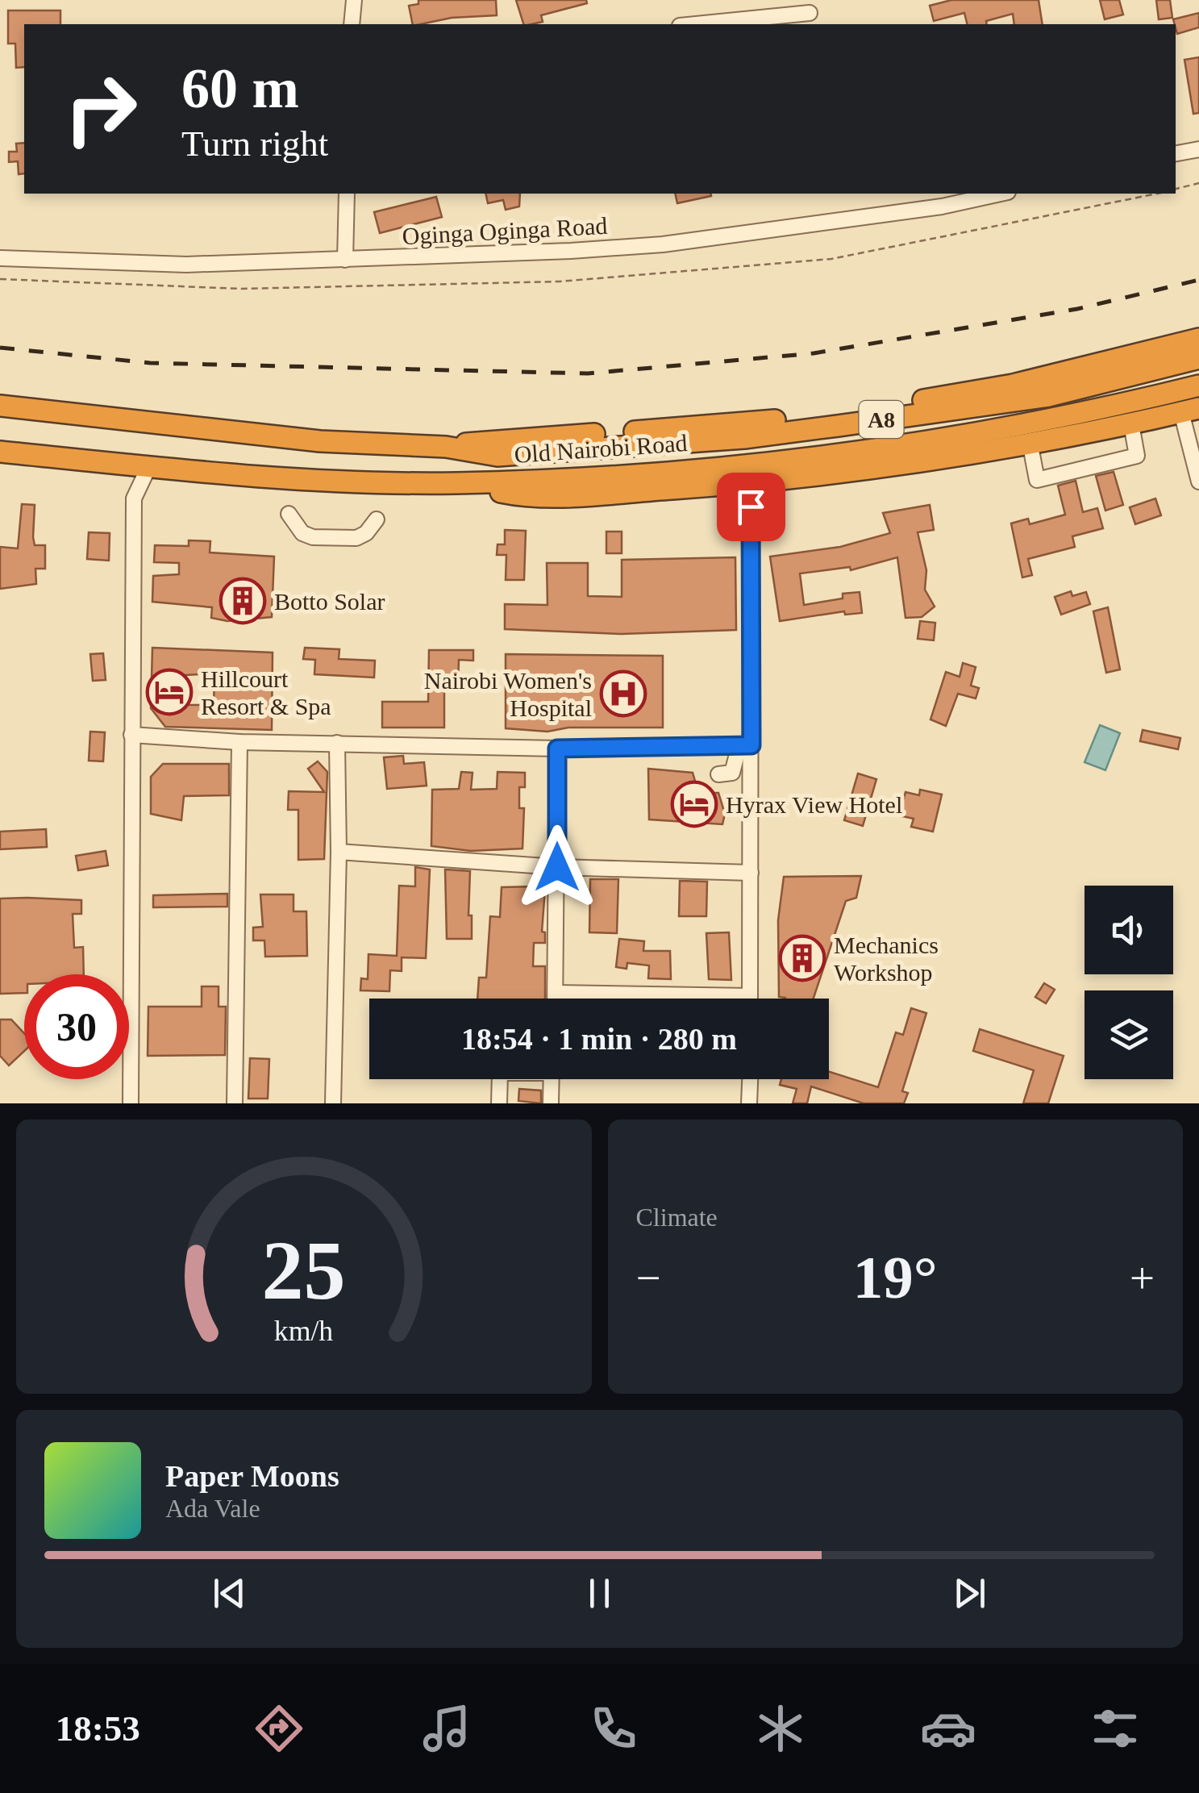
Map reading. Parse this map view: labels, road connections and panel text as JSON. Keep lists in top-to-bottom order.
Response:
{
  "streets": {
    "highway": ["A8", "Old Nairobi Road"],
    "street": ["Oginga Oginga Road"]
  },
  "places": {
    "building": ["Botto Solar", "Mechanics Workshop"],
    "hotel": ["Hillcourt Resort & Spa", "Hyrax View Hotel"],
    "hospital": ["Nairobi Women's Hospital"]
  },
  "page": {
    "turn": ["60 m", "Turn right"],
    "limit": "30",
    "trip": "18:54 · 1 min · 280 m",
    "tile": "Climate",
    "heat": ["−", "19°", "+"],
    "song": ["Paper Moons", "Ada Vale"],
    "tabs": "18:53",
    "gauge": ["25", "km/h"]
  }
}
